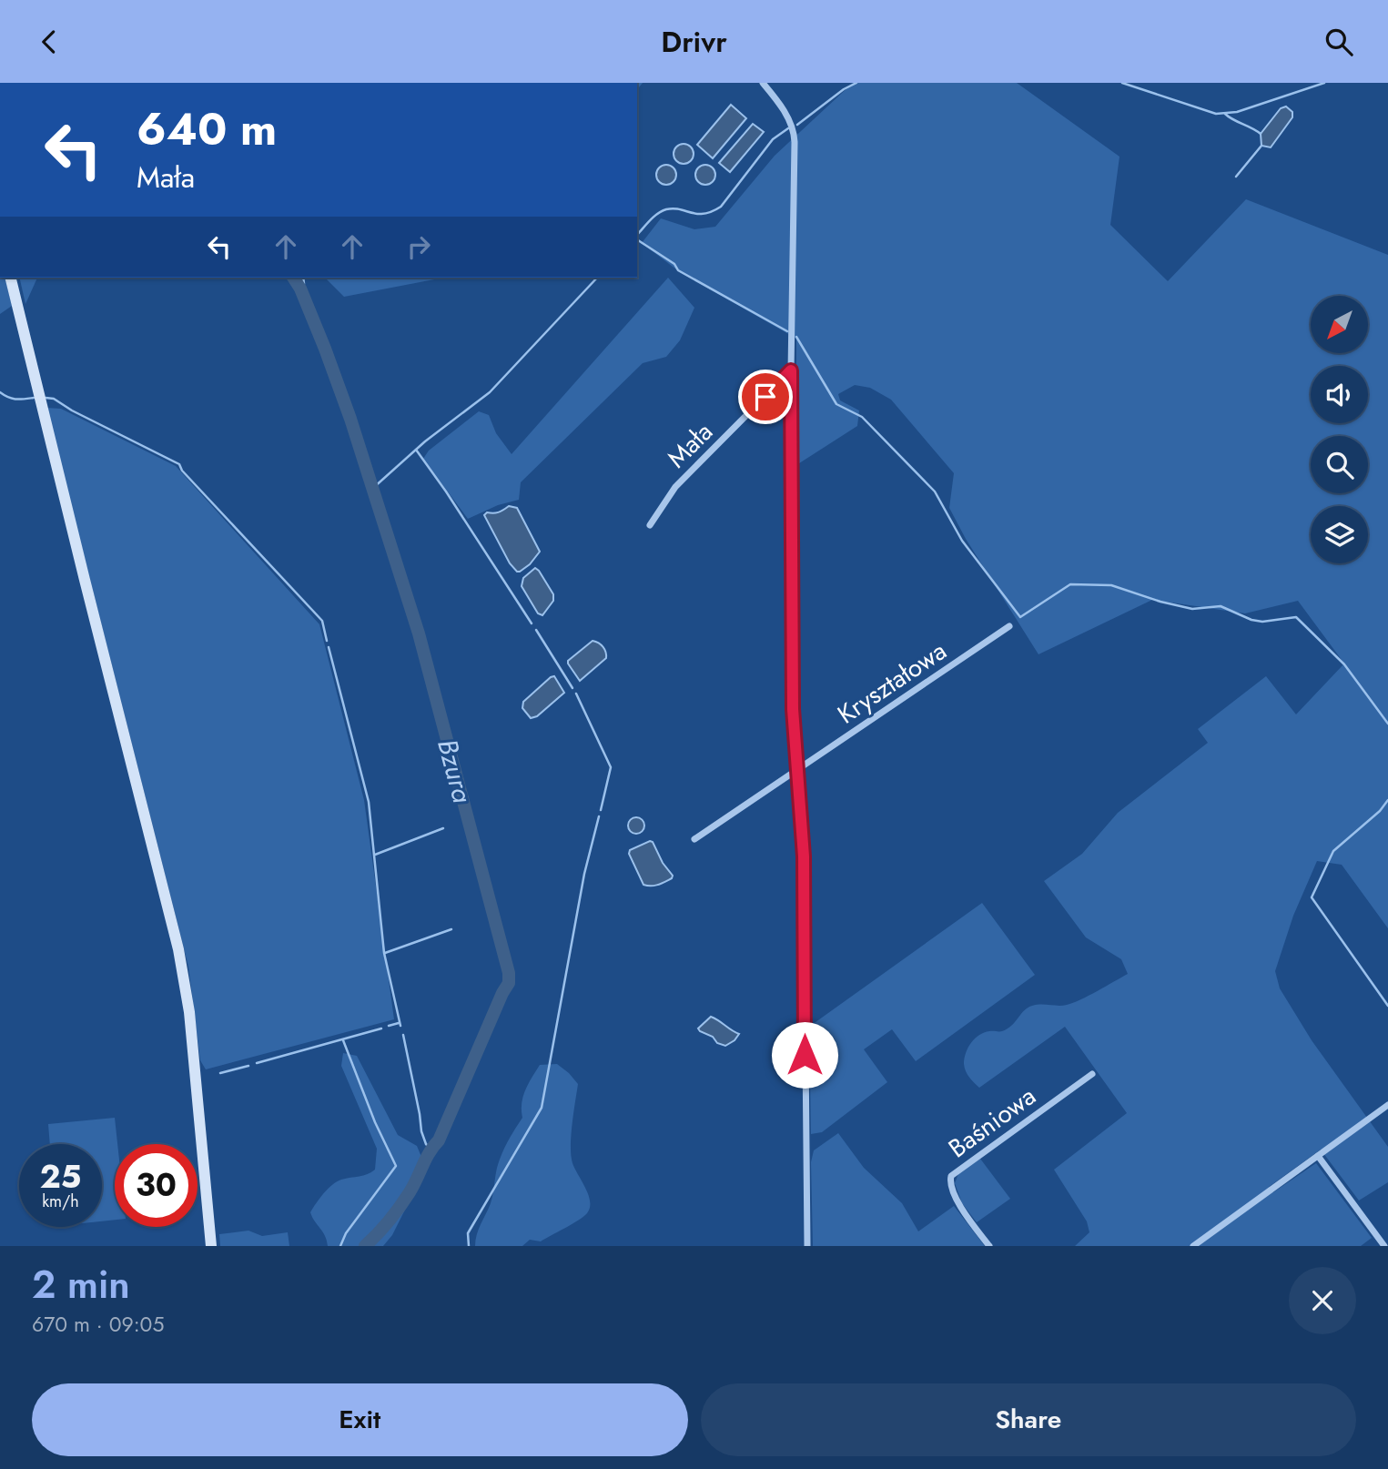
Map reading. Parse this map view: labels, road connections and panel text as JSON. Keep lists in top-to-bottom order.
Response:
{
  "streets": {
    "street": ["Mała", "Kryształowa", "Baśniowa"]
  },
  "water": ["Bzura"],
  "north": "bottom left",
  "page": {
    "header": "Drivr",
    "turn": ["640 m", "Mała"],
    "speed": "25 km/h",
    "limit": "30",
    "heading": ["2 min", "670 m · 09:05"],
    "buttons": ["Exit", "Share"]
  }
}
